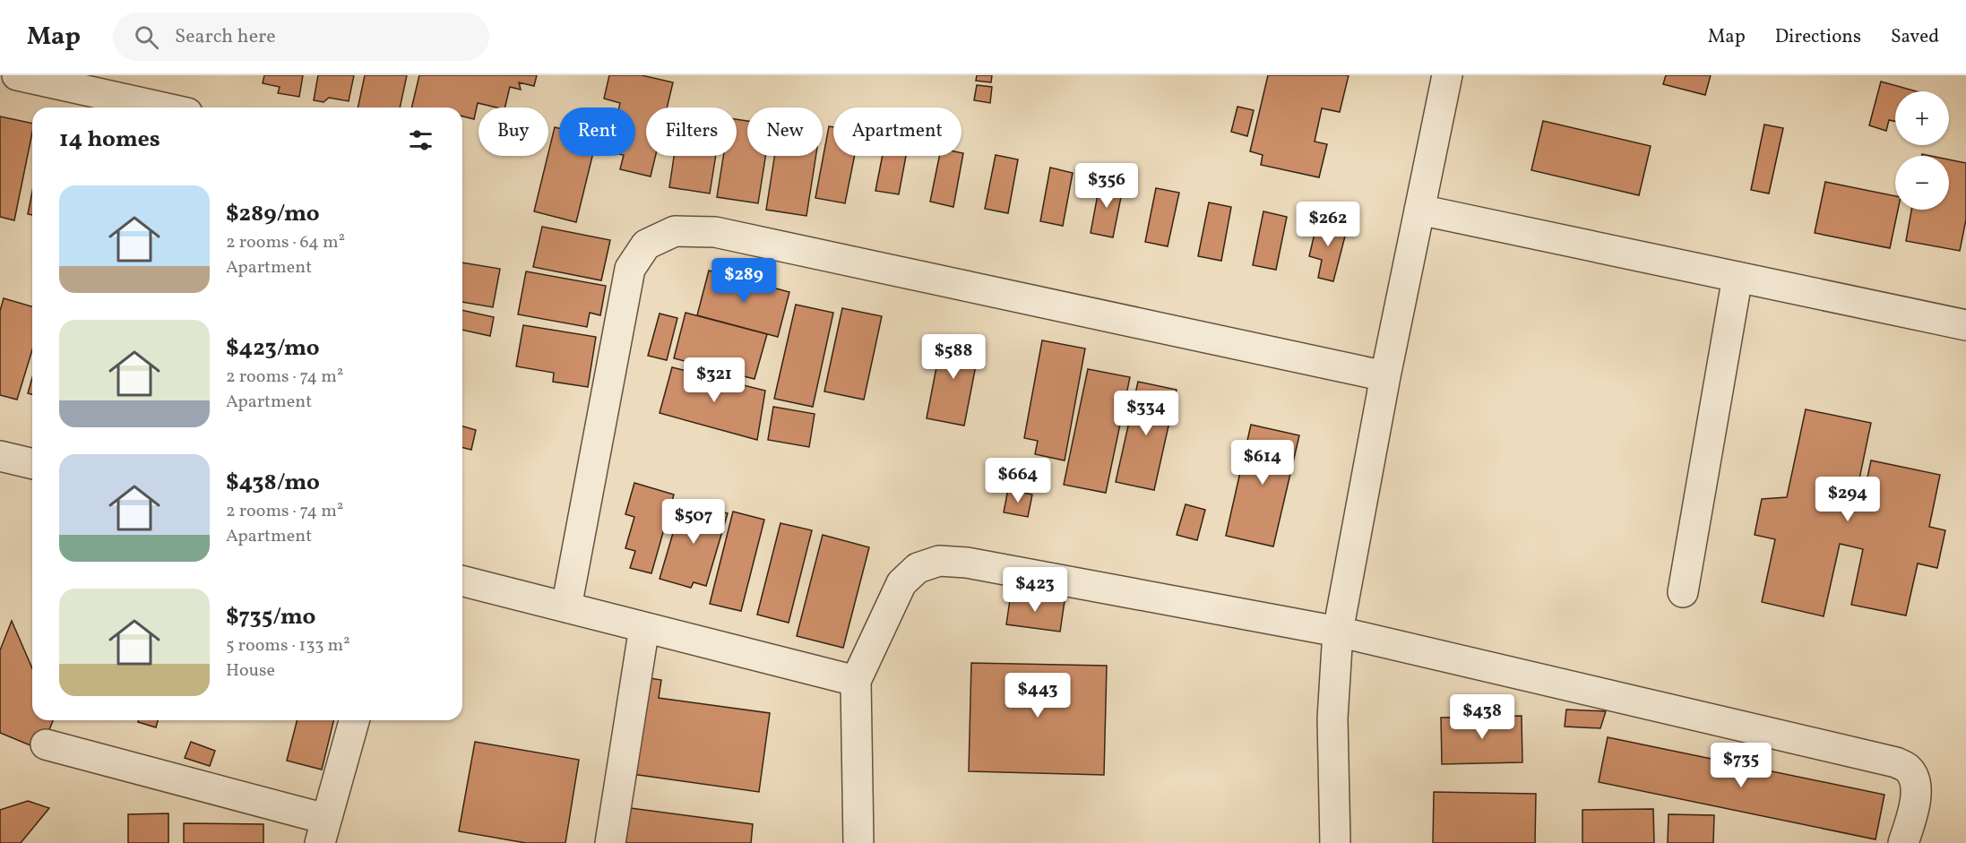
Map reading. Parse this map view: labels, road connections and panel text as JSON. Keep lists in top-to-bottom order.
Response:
{
  "page": {
    "header": "Map",
    "search": "Search here",
    "nav": ["Map", "Directions", "Saved"],
    "map_buttons": ["+", "−"],
    "chip": [
      "Buy",
      "Rent",
      "Filters",
      "New",
      "Apartment"
    ],
    "heading": "14 homes",
    "price": [
      "$356",
      "$262",
      "$289",
      "$588",
      "$321",
      "$334",
      "$614",
      "$664",
      "$294",
      "$507",
      "$423",
      "$443",
      "$438",
      "$735"
    ],
    "list": [
      {
        "name": "$289/mo",
        "note": "2 rooms · 64 m² · Apartment"
      },
      {
        "name": "$423/mo",
        "note": "2 rooms · 74 m² · Apartment"
      },
      {
        "name": "$438/mo",
        "note": "2 rooms · 74 m² · Apartment"
      },
      {
        "name": "$735/mo",
        "note": "5 rooms · 133 m² · House"
      }
    ]
  }
}
